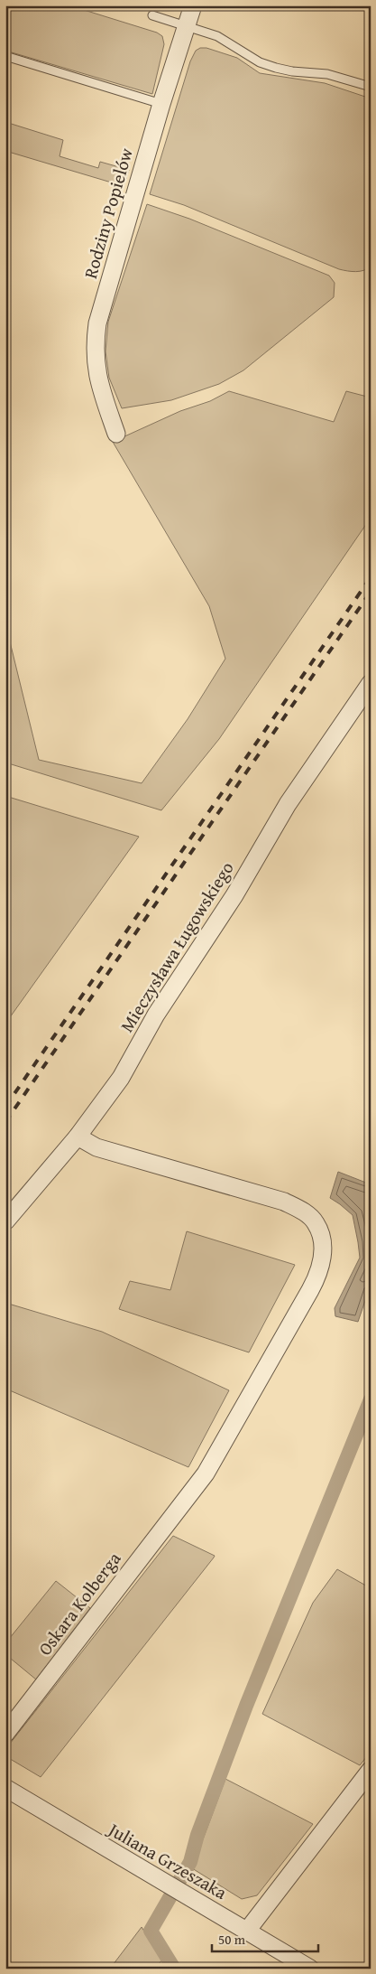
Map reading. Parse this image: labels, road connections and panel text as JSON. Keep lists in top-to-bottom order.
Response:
{
  "streets": {
    "street": [
      "Rodziny Popielów",
      "Mieczysława Ługowskiego",
      "Oskara Kolberga",
      "Juliana Grzeszaka"
    ]
  },
  "crossings": [
    ["Mieczysława Ługowskiego", "Oskara Kolberga"]
  ],
  "scale_bar": "50 m"
}
